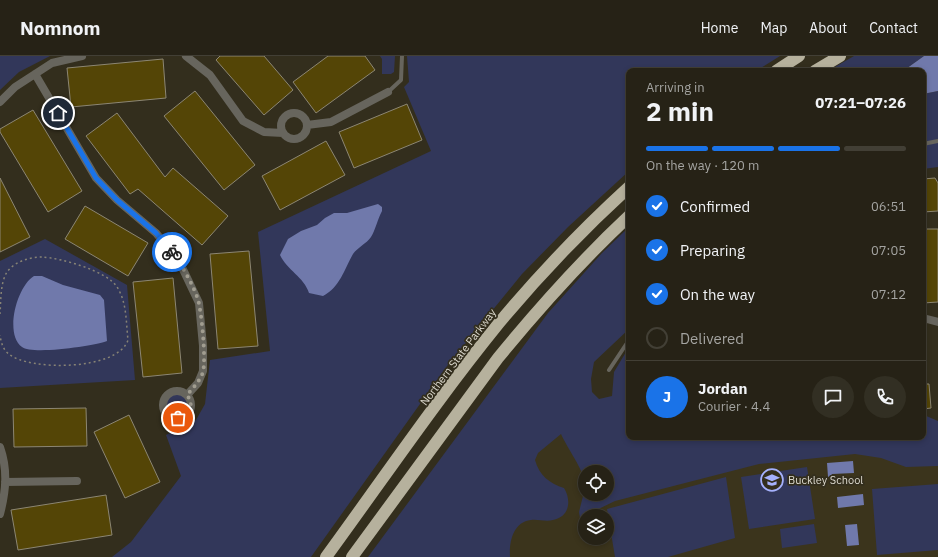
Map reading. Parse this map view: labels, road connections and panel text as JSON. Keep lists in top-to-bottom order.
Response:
{
  "streets": {
    "highway": ["Northern State Parkway"]
  },
  "places": {
    "school or university": ["Buckley School"]
  },
  "page": {
    "header": "Nomnom",
    "nav": [
      "Home",
      "Map",
      "About",
      "Contact"
    ],
    "heading": ["2 min", "Arriving in", "07:21–07:26"],
    "panel": ["Jordan", "Courier · 4.4"],
    "bar": "On the way · 120 m",
    "list": [
      ["Confirmed", "06:51"],
      ["Preparing", "07:05"],
      ["On the way", "07:12"],
      "Delivered"
    ],
    "round": "J"
  }
}
